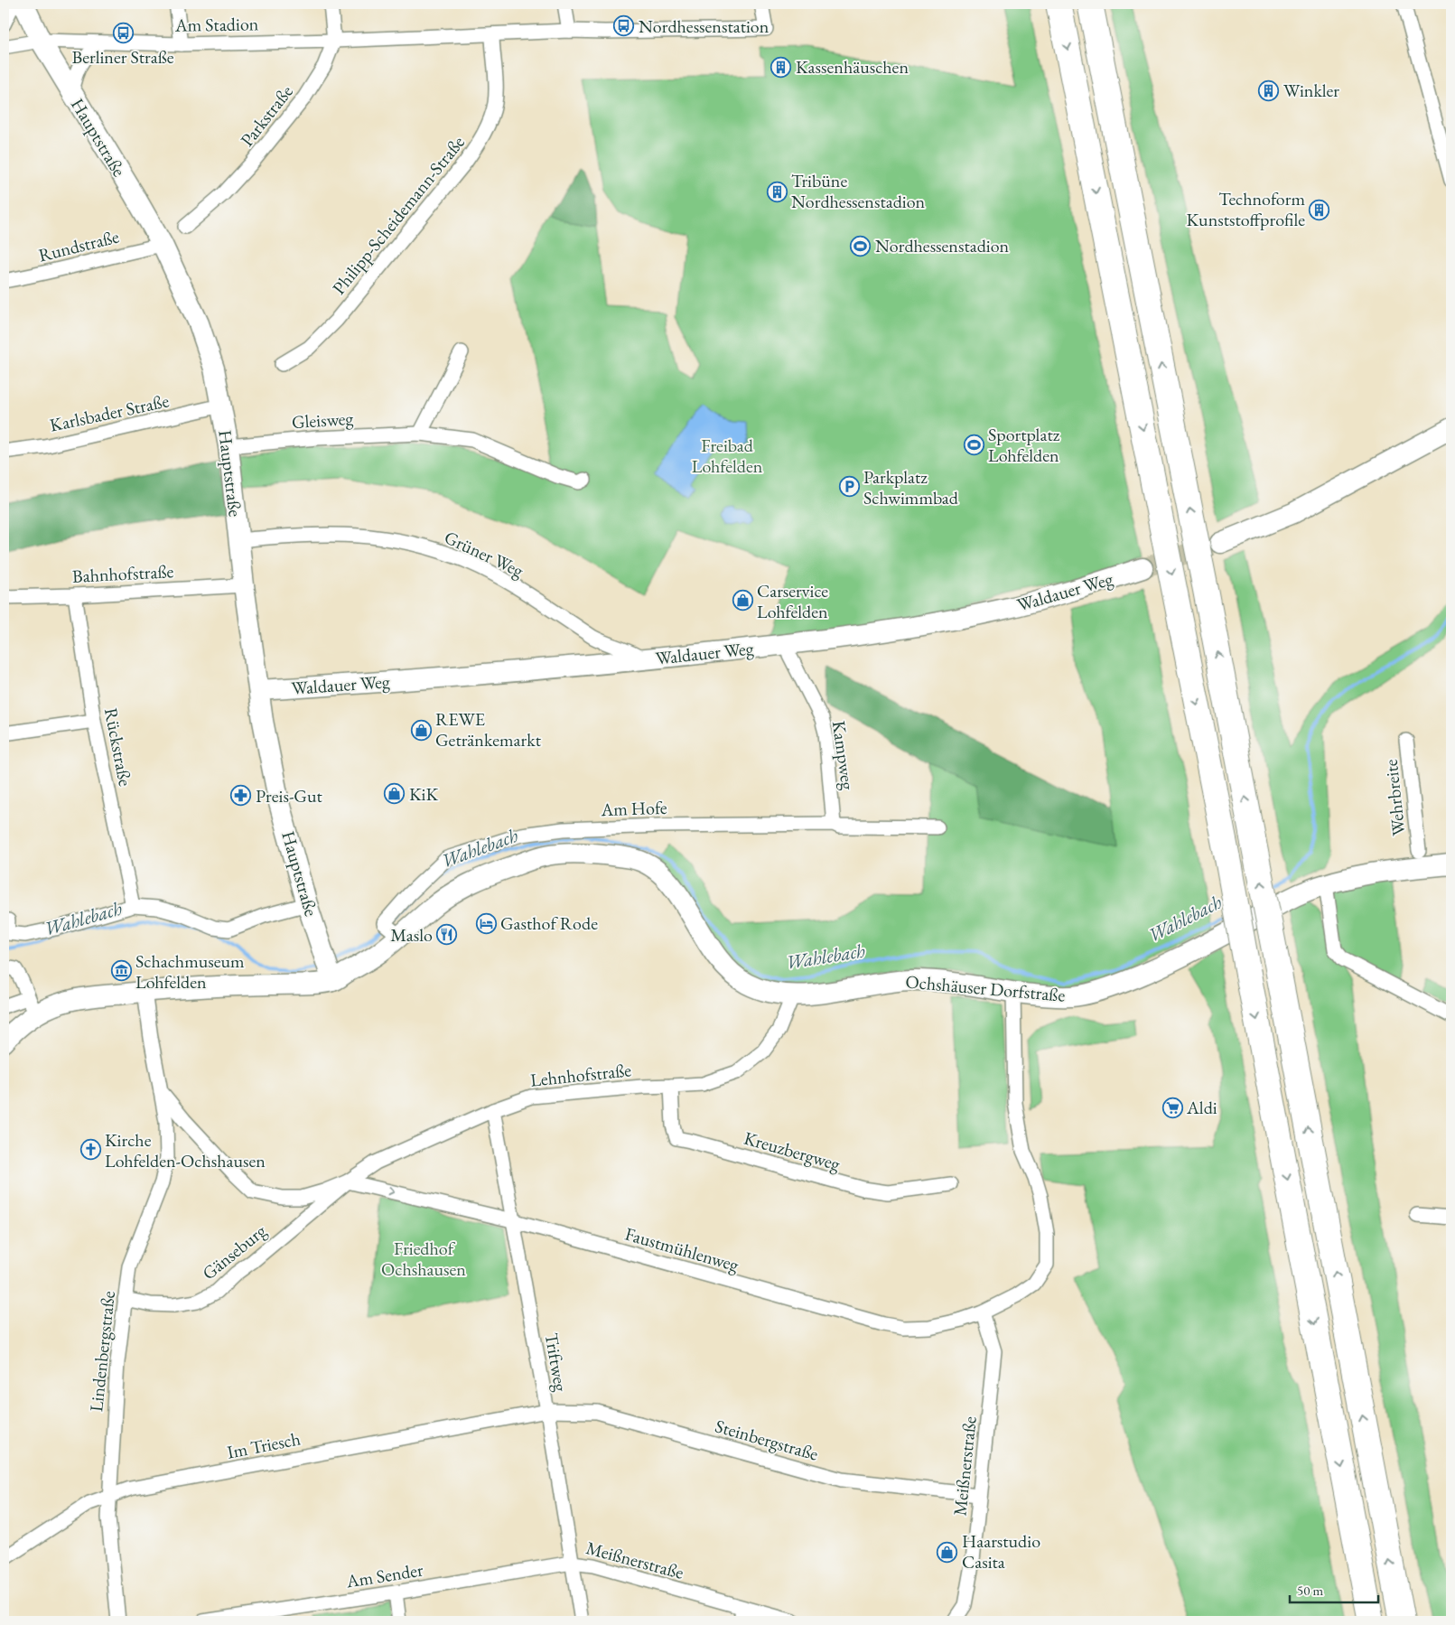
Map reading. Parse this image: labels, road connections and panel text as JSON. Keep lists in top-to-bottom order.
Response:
{
  "streets": {
    "main road": ["Hauptstraße", "Waldauer Weg", "Ochshäuser Dorfstraße"],
    "street": [
      "Am Stadion",
      "Parkstraße",
      "Philipp-Scheidemann-Straße",
      "Rundstraße",
      "Karlsbader Straße",
      "Gleisweg",
      "Grüner Weg",
      "Bahnhofstraße",
      "Rückstraße",
      "Kampweg",
      "Wehrbreite",
      "Am Hofe",
      "Lehnhofstraße",
      "Kreuzbergweg",
      "Faustmühlenweg",
      "Gänseburg",
      "Lindenbergstraße",
      "Triftweg",
      "Steinbergstraße",
      "Im Triesch",
      "Meißnerstraße",
      "Am Sender"
    ]
  },
  "crossings": [
    ["Am Stadion", "Parkstraße"],
    ["Am Stadion", "Hauptstraße"],
    ["Am Stadion", "Philipp-Scheidemann-Straße"],
    ["Hauptstraße", "Rundstraße"],
    ["Hauptstraße", "Karlsbader Straße"],
    ["Hauptstraße", "Gleisweg"],
    ["Hauptstraße", "Grüner Weg"],
    ["Hauptstraße", "Bahnhofstraße"],
    ["Hauptstraße", "Waldauer Weg"],
    ["Hauptstraße", "Ochshäuser Dorfstraße"],
    ["Grüner Weg", "Waldauer Weg"],
    ["Bahnhofstraße", "Rückstraße"],
    ["Waldauer Weg", "Kampweg"],
    ["Kampweg", "Am Hofe"],
    ["Am Hofe", "Ochshäuser Dorfstraße"],
    ["Ochshäuser Dorfstraße", "Lehnhofstraße"],
    ["Ochshäuser Dorfstraße", "Faustmühlenweg"],
    ["Lehnhofstraße", "Kreuzbergweg"],
    ["Lehnhofstraße", "Faustmühlenweg"],
    ["Lehnhofstraße", "Gänseburg"],
    ["Lehnhofstraße", "Triftweg"],
    ["Faustmühlenweg", "Gänseburg"],
    ["Faustmühlenweg", "Triftweg"],
    ["Faustmühlenweg", "Meißnerstraße"],
    ["Gänseburg", "Lindenbergstraße"],
    ["Lindenbergstraße", "Im Triesch"],
    ["Triftweg", "Steinbergstraße"],
    ["Triftweg", "Im Triesch"],
    ["Triftweg", "Meißnerstraße"],
    ["Triftweg", "Am Sender"],
    ["Steinbergstraße", "Im Triesch"],
    ["Steinbergstraße", "Meißnerstraße"],
    ["Meißnerstraße", "Am Sender"]
  ],
  "water": ["Wahlebach"],
  "parks": ["Freibad Lohfelden", "Friedhof Ochshausen"],
  "places": {
    "bus stop": ["Nordhessenstation", "Berliner Straße"],
    "building": [
      "Kassenhäuschen",
      "Winkler",
      "Tribüne Nordhessenstadion",
      "Technoform Kunststoffprofile"
    ],
    "sports": ["Nordhessenstadion", "Sportplatz Lohfelden"],
    "parking": ["Parkplatz Schwimmbad"],
    "shop": [
      "Carservice Lohfelden",
      "REWE Getränkemarkt",
      "KiK",
      "Haarstudio Casita"
    ],
    "pharmacy": ["Preis-Gut"],
    "hotel": ["Gasthof Rode"],
    "restaurant": ["Maslo"],
    "museum": ["Schachmuseum Lohfelden"],
    "supermarket": ["Aldi"],
    "church": ["Kirche Lohfelden-Ochshausen"]
  },
  "scale_bar": "50 m"
}
